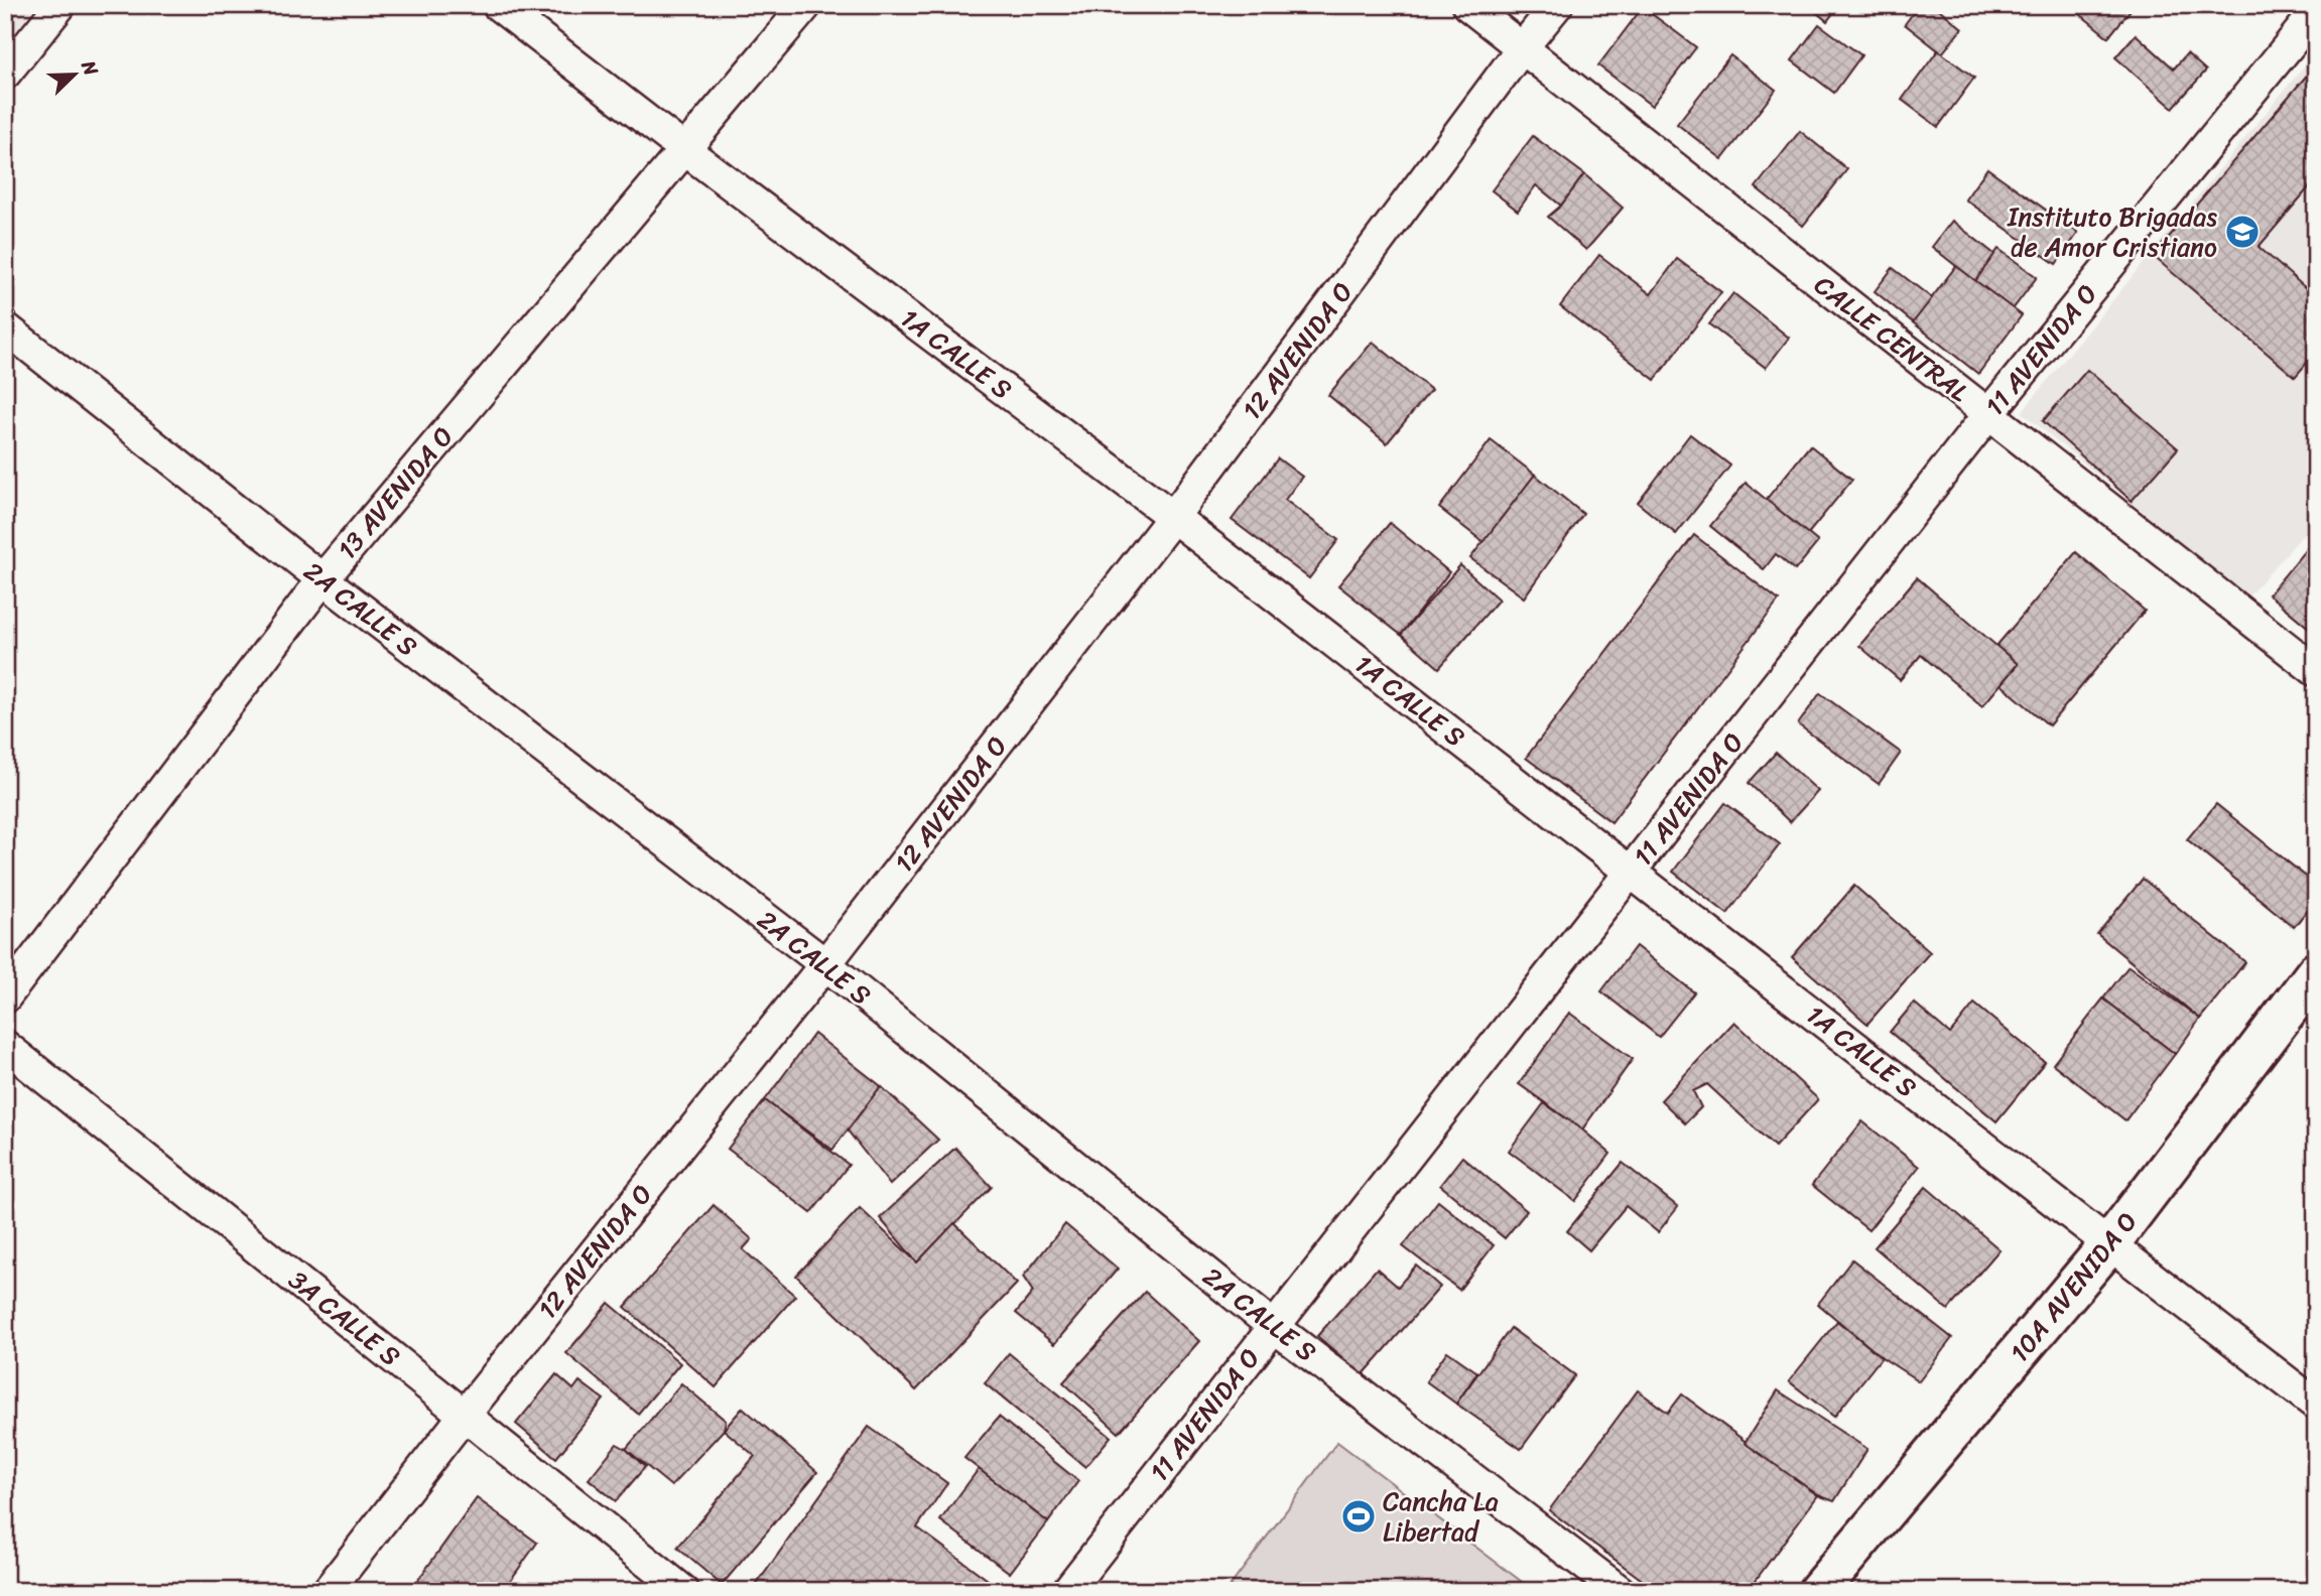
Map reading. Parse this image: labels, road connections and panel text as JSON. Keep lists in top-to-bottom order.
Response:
{
  "streets": {
    "street": [
      "CALLE CENTRAL",
      "11 AVENIDA O",
      "12 AVENIDA O",
      "1A CALLE S",
      "13 AVENIDA O",
      "2A CALLE S",
      "10A AVENIDA O",
      "3A CALLE S"
    ]
  },
  "crossings": [
    ["CALLE CENTRAL", "11 AVENIDA O"],
    ["CALLE CENTRAL", "12 AVENIDA O"],
    ["11 AVENIDA O", "1A CALLE S"],
    ["11 AVENIDA O", "2A CALLE S"],
    ["12 AVENIDA O", "1A CALLE S"],
    ["12 AVENIDA O", "2A CALLE S"],
    ["12 AVENIDA O", "3A CALLE S"],
    ["1A CALLE S", "13 AVENIDA O"],
    ["1A CALLE S", "10A AVENIDA O"],
    ["13 AVENIDA O", "2A CALLE S"]
  ],
  "places": {
    "school or university": ["Instituto Brigadas de Amor Cristiano"],
    "sports": ["Cancha La Libertad"]
  },
  "north": "top right"
}
